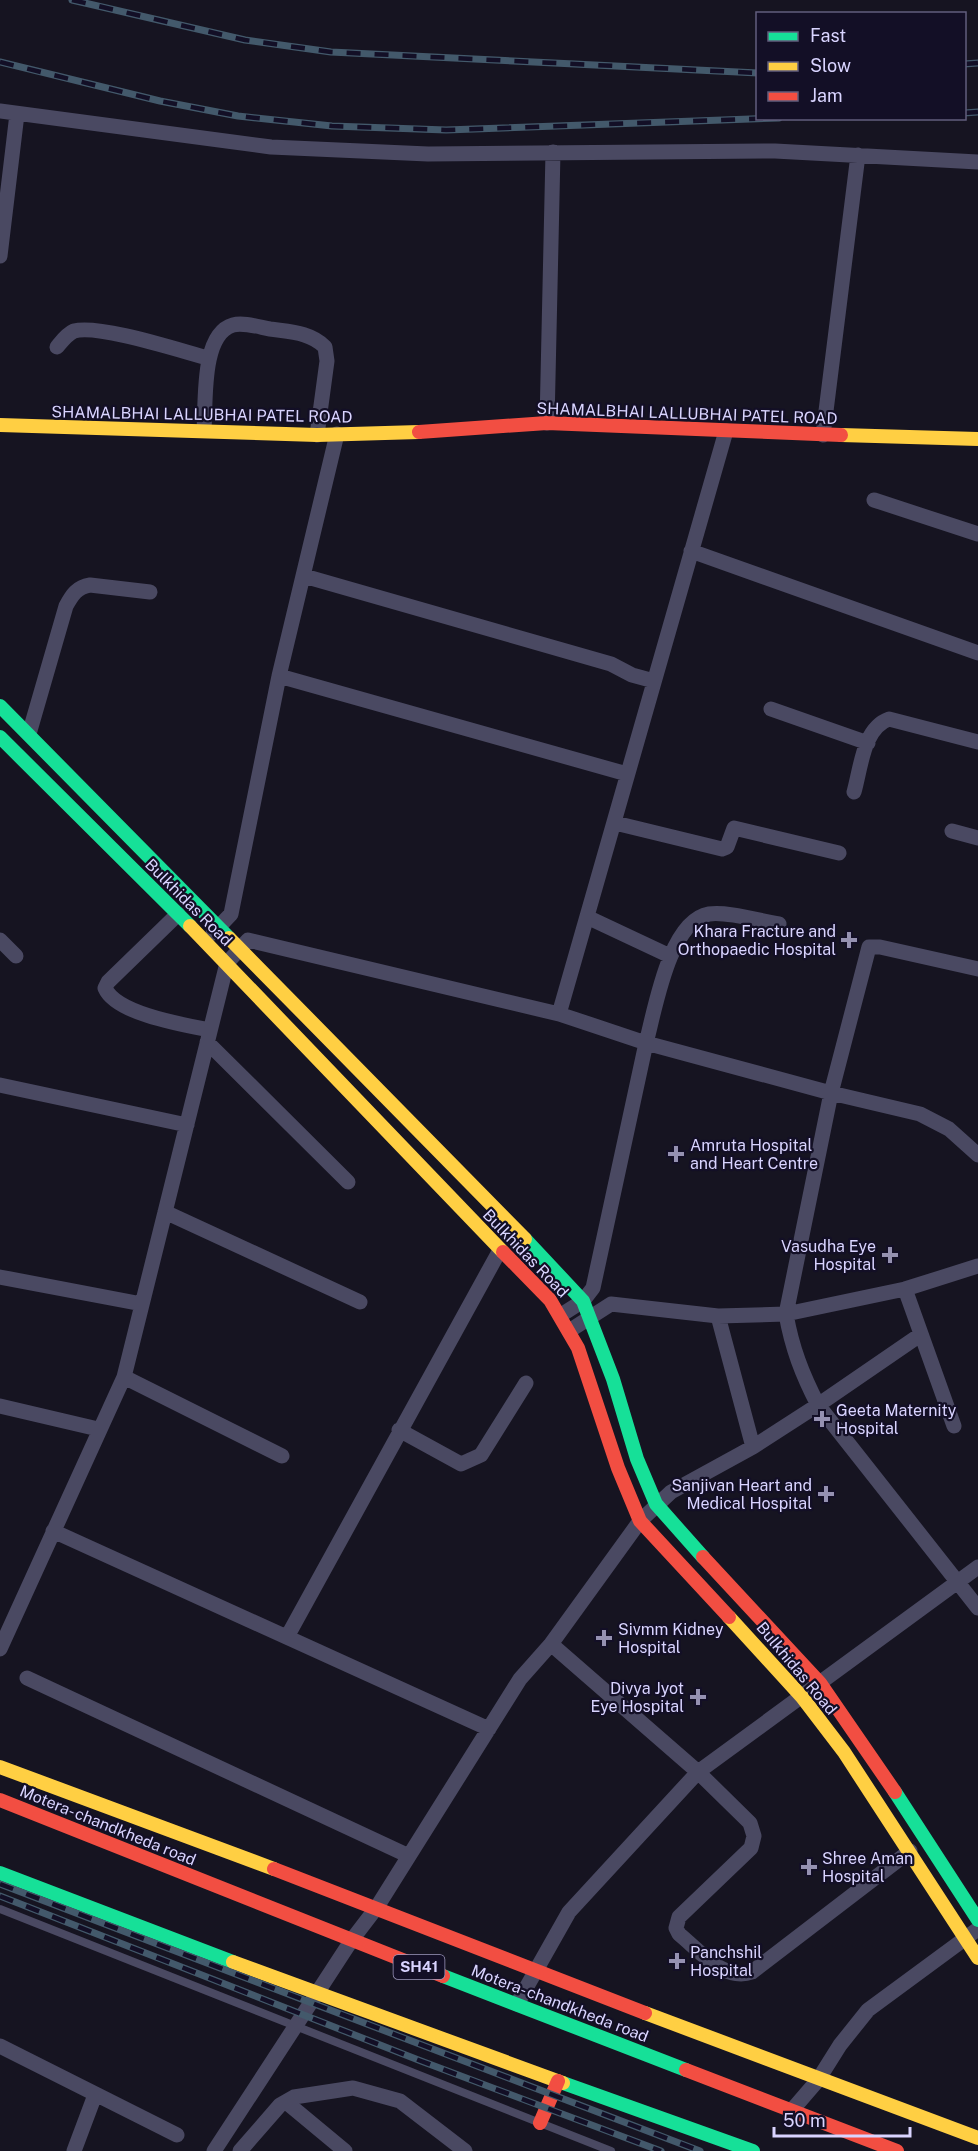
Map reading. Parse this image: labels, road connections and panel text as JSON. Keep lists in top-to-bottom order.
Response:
{
  "streets": {
    "street": [
      "SHAMALBHAI LALLUBHAI PATEL ROAD",
      "Bulkhidas Road",
      "Motera- chandkheda road",
      "SH41"
    ]
  },
  "places": {
    "health": [
      "Khara Fracture and Orthopaedic Hospital",
      "Amruta Hospital and Heart Centre",
      "Vasudha Eye Hospital",
      "Geeta Maternity Hospital",
      "Sanjivan Heart and Medical Hospital",
      "Sivmm Kidney Hospital",
      "Divya Jyot Eye Hospital",
      "Shree Aman Hospital",
      "Panchshil Hospital"
    ]
  },
  "legend": ["Fast", "Slow", "Jam"],
  "scale_bar": "50 m"
}
